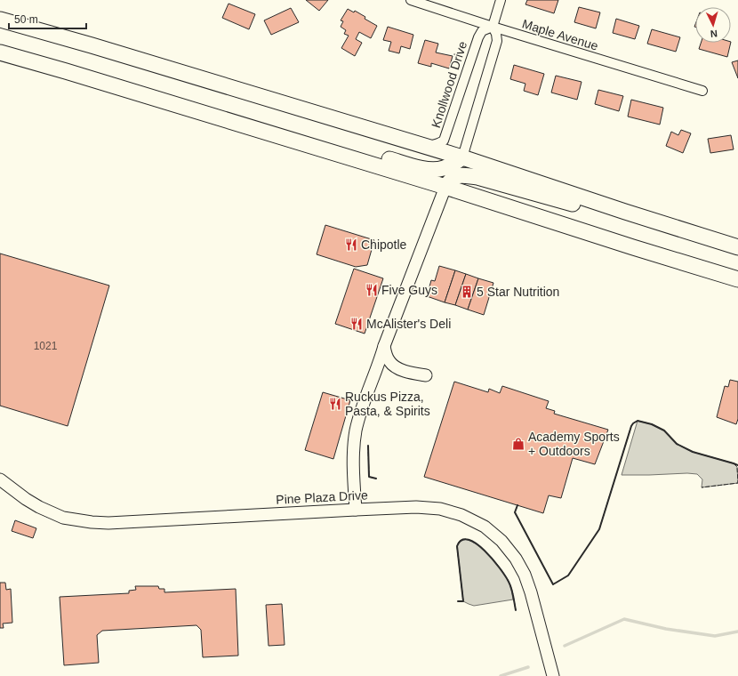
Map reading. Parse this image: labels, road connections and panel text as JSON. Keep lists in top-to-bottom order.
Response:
{
  "streets": {
    "street": ["Maple Avenue", "Knollwood Drive", "Pine Plaza Drive"]
  },
  "crossings": [
    ["Maple Avenue", "Knollwood Drive"]
  ],
  "places": {
    "restaurant": [
      "Chipotle",
      "Five Guys",
      "McAlister's Deli",
      "Ruckus Pizza, Pasta, & Spirits"
    ],
    "building": ["5 Star Nutrition"],
    "shop": ["Academy Sports + Outdoors"]
  },
  "house_numbers": ["1021"],
  "scale_bar": "50 m",
  "north": "bottom"
}
